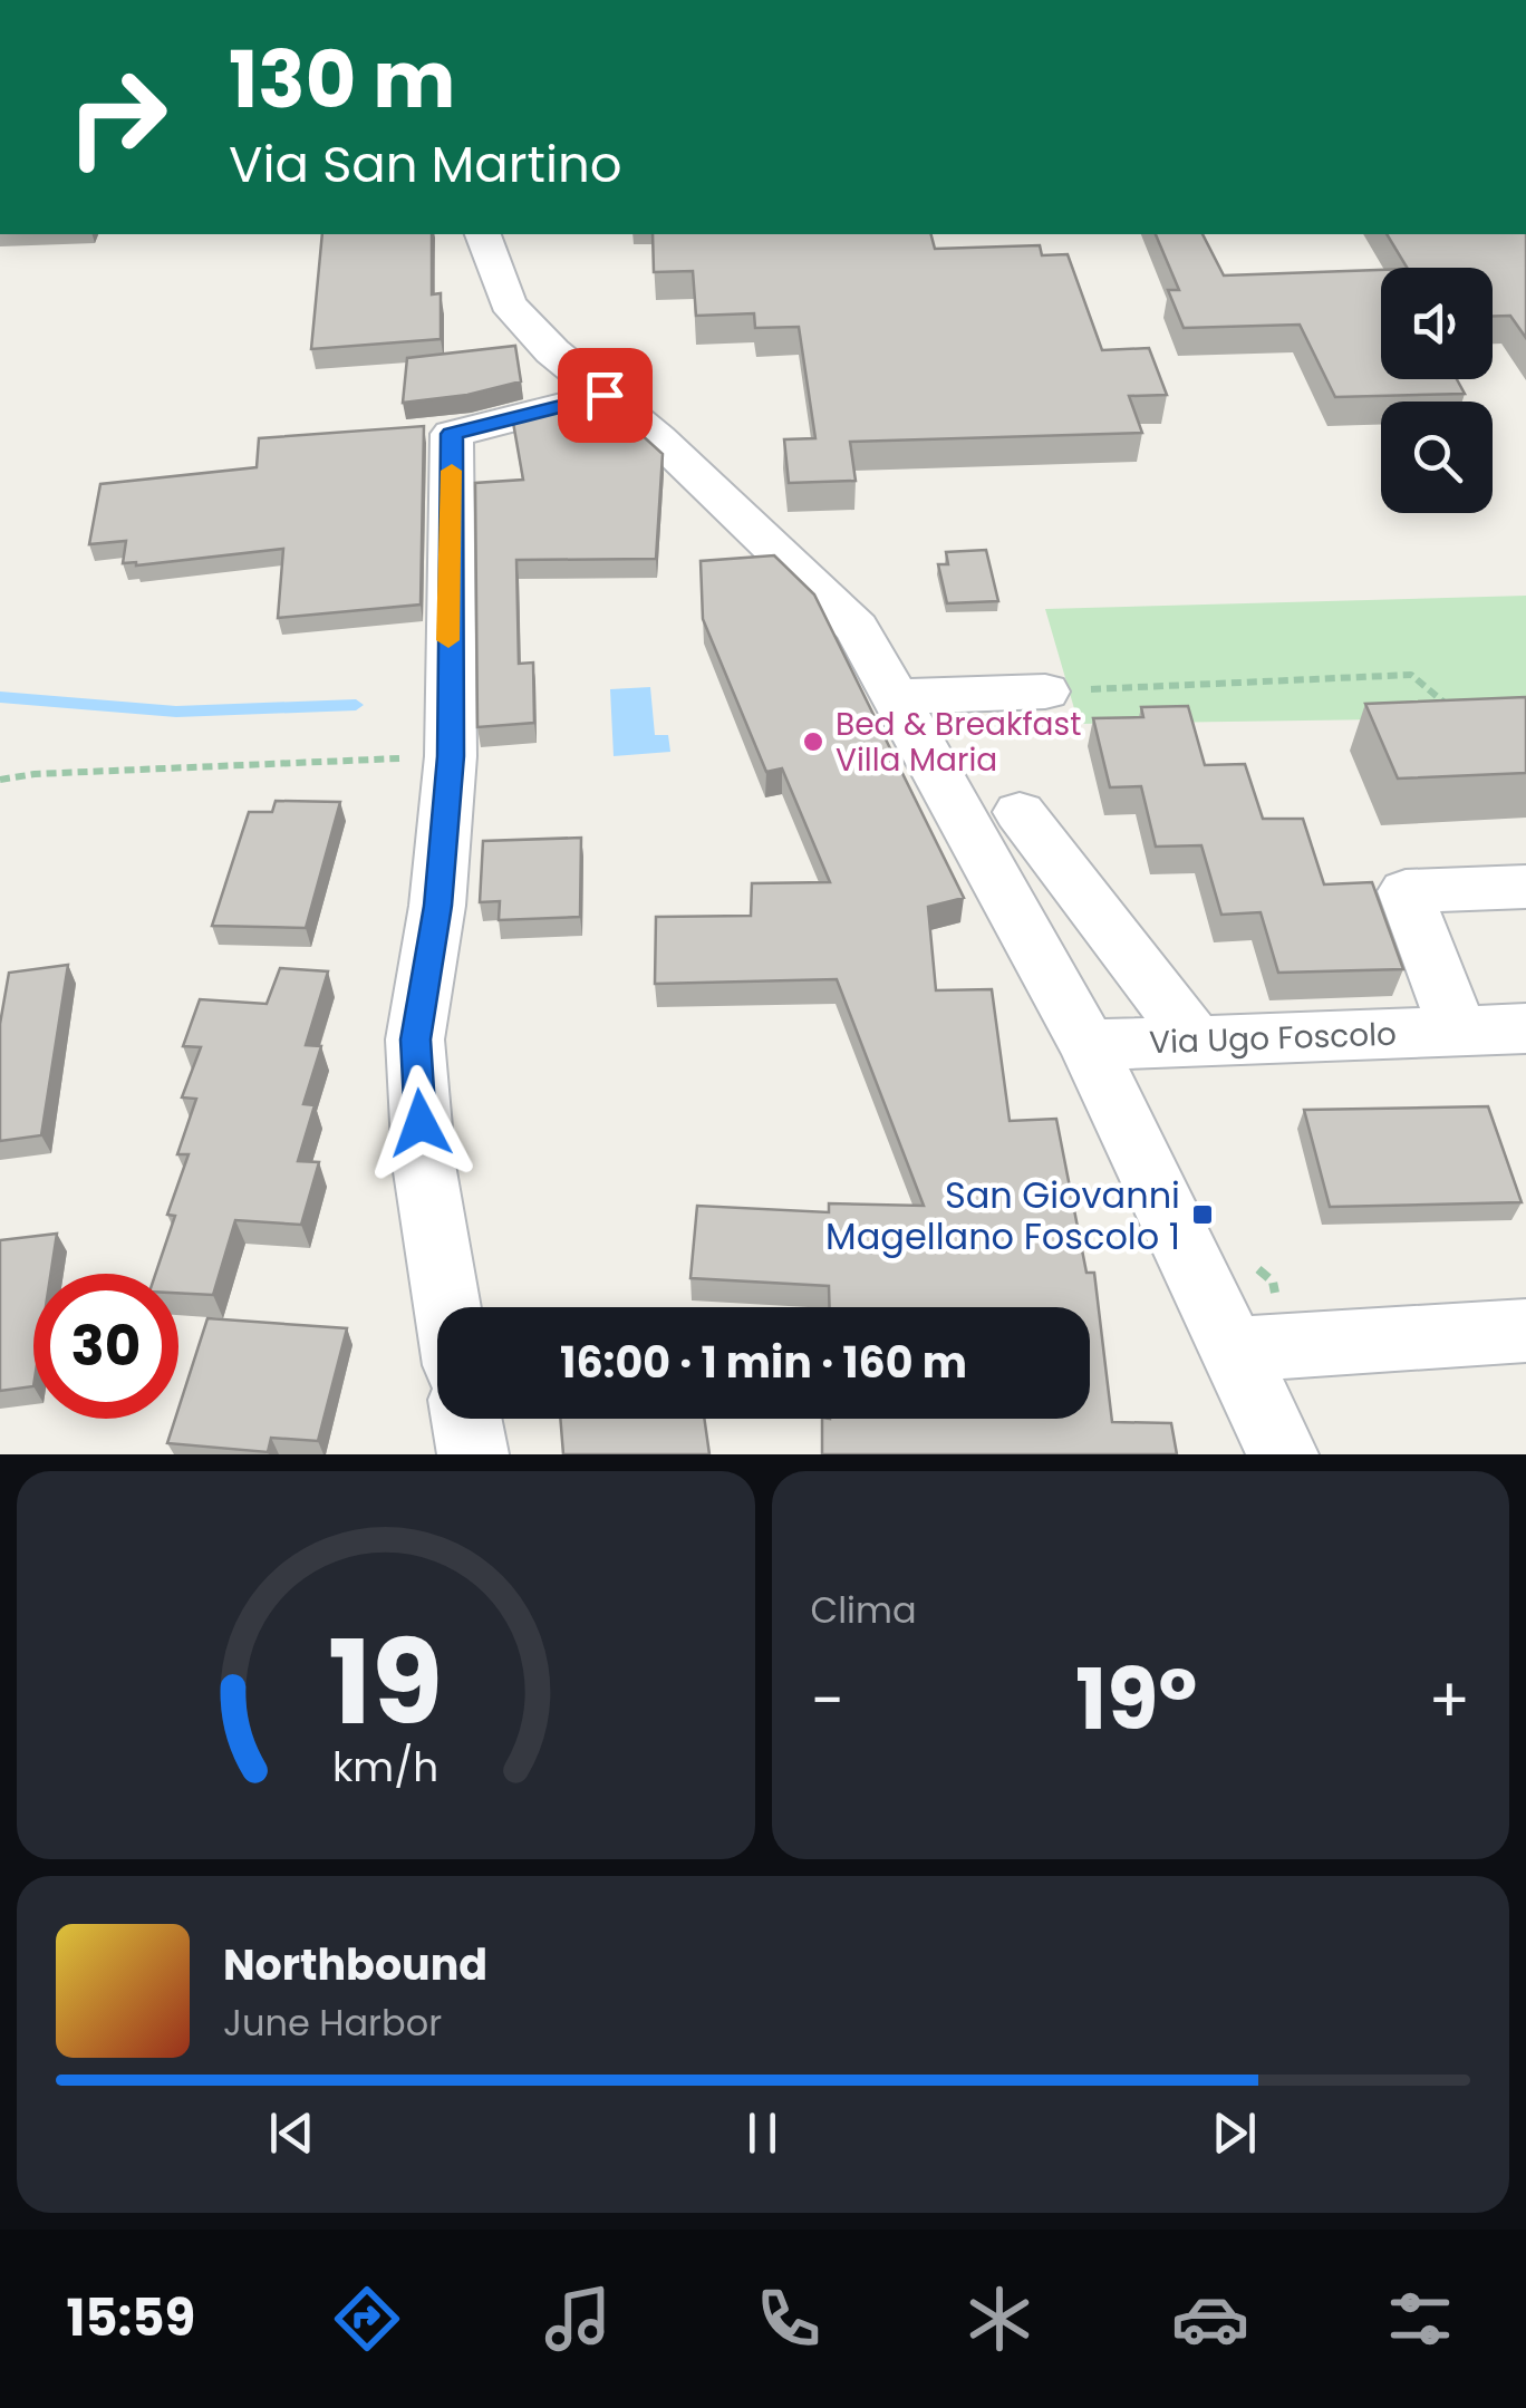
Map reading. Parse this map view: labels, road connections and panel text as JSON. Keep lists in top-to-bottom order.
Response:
{
  "streets": {
    "street": ["Via Ugo Foscolo"]
  },
  "places": {
    "other": ["Bed & Breakfast Villa Maria"],
    "transit": ["San Giovanni Magellano Foscolo 1"]
  },
  "page": {
    "turn": ["130 m", "Via San Martino"],
    "limit": "30",
    "trip": "16:00 · 1 min · 160 m",
    "tile": "Clima",
    "heat": ["−", "19°", "+"],
    "song": ["Northbound", "June Harbor"],
    "tabs": "15:59",
    "gauge": ["19", "km/h"]
  }
}
